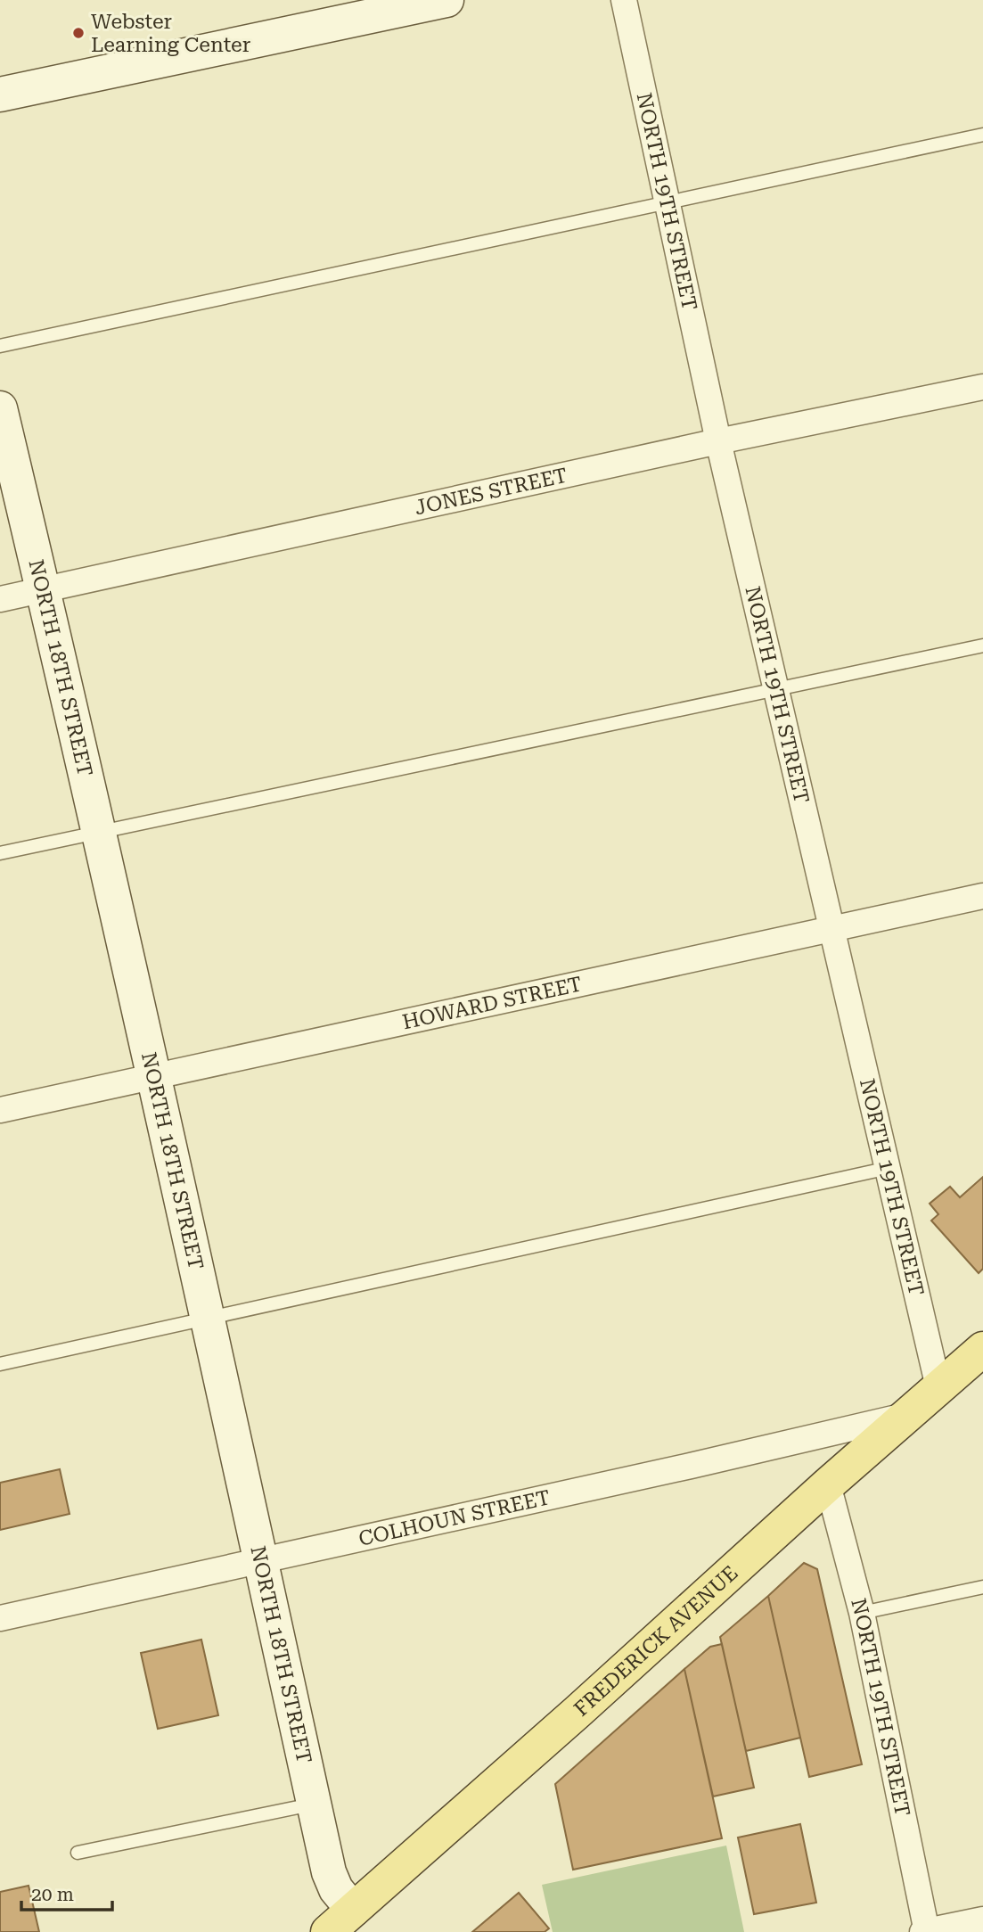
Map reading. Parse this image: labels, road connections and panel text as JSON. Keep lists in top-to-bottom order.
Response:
{
  "streets": {
    "main road": ["FREDERICK AVENUE"],
    "street": [
      "NORTH 19TH STREET",
      "JONES STREET",
      "NORTH 18TH STREET",
      "HOWARD STREET",
      "COLHOUN STREET"
    ]
  },
  "crossings": [
    ["NORTH 19TH STREET", "JONES STREET"],
    ["NORTH 19TH STREET", "HOWARD STREET"],
    ["NORTH 19TH STREET", "FREDERICK AVENUE"],
    ["JONES STREET", "NORTH 18TH STREET"],
    ["NORTH 18TH STREET", "HOWARD STREET"],
    ["NORTH 18TH STREET", "COLHOUN STREET"],
    ["NORTH 18TH STREET", "FREDERICK AVENUE"],
    ["COLHOUN STREET", "FREDERICK AVENUE"]
  ],
  "places": ["Webster Learning Center"],
  "scale_bar": "20 m"
}
